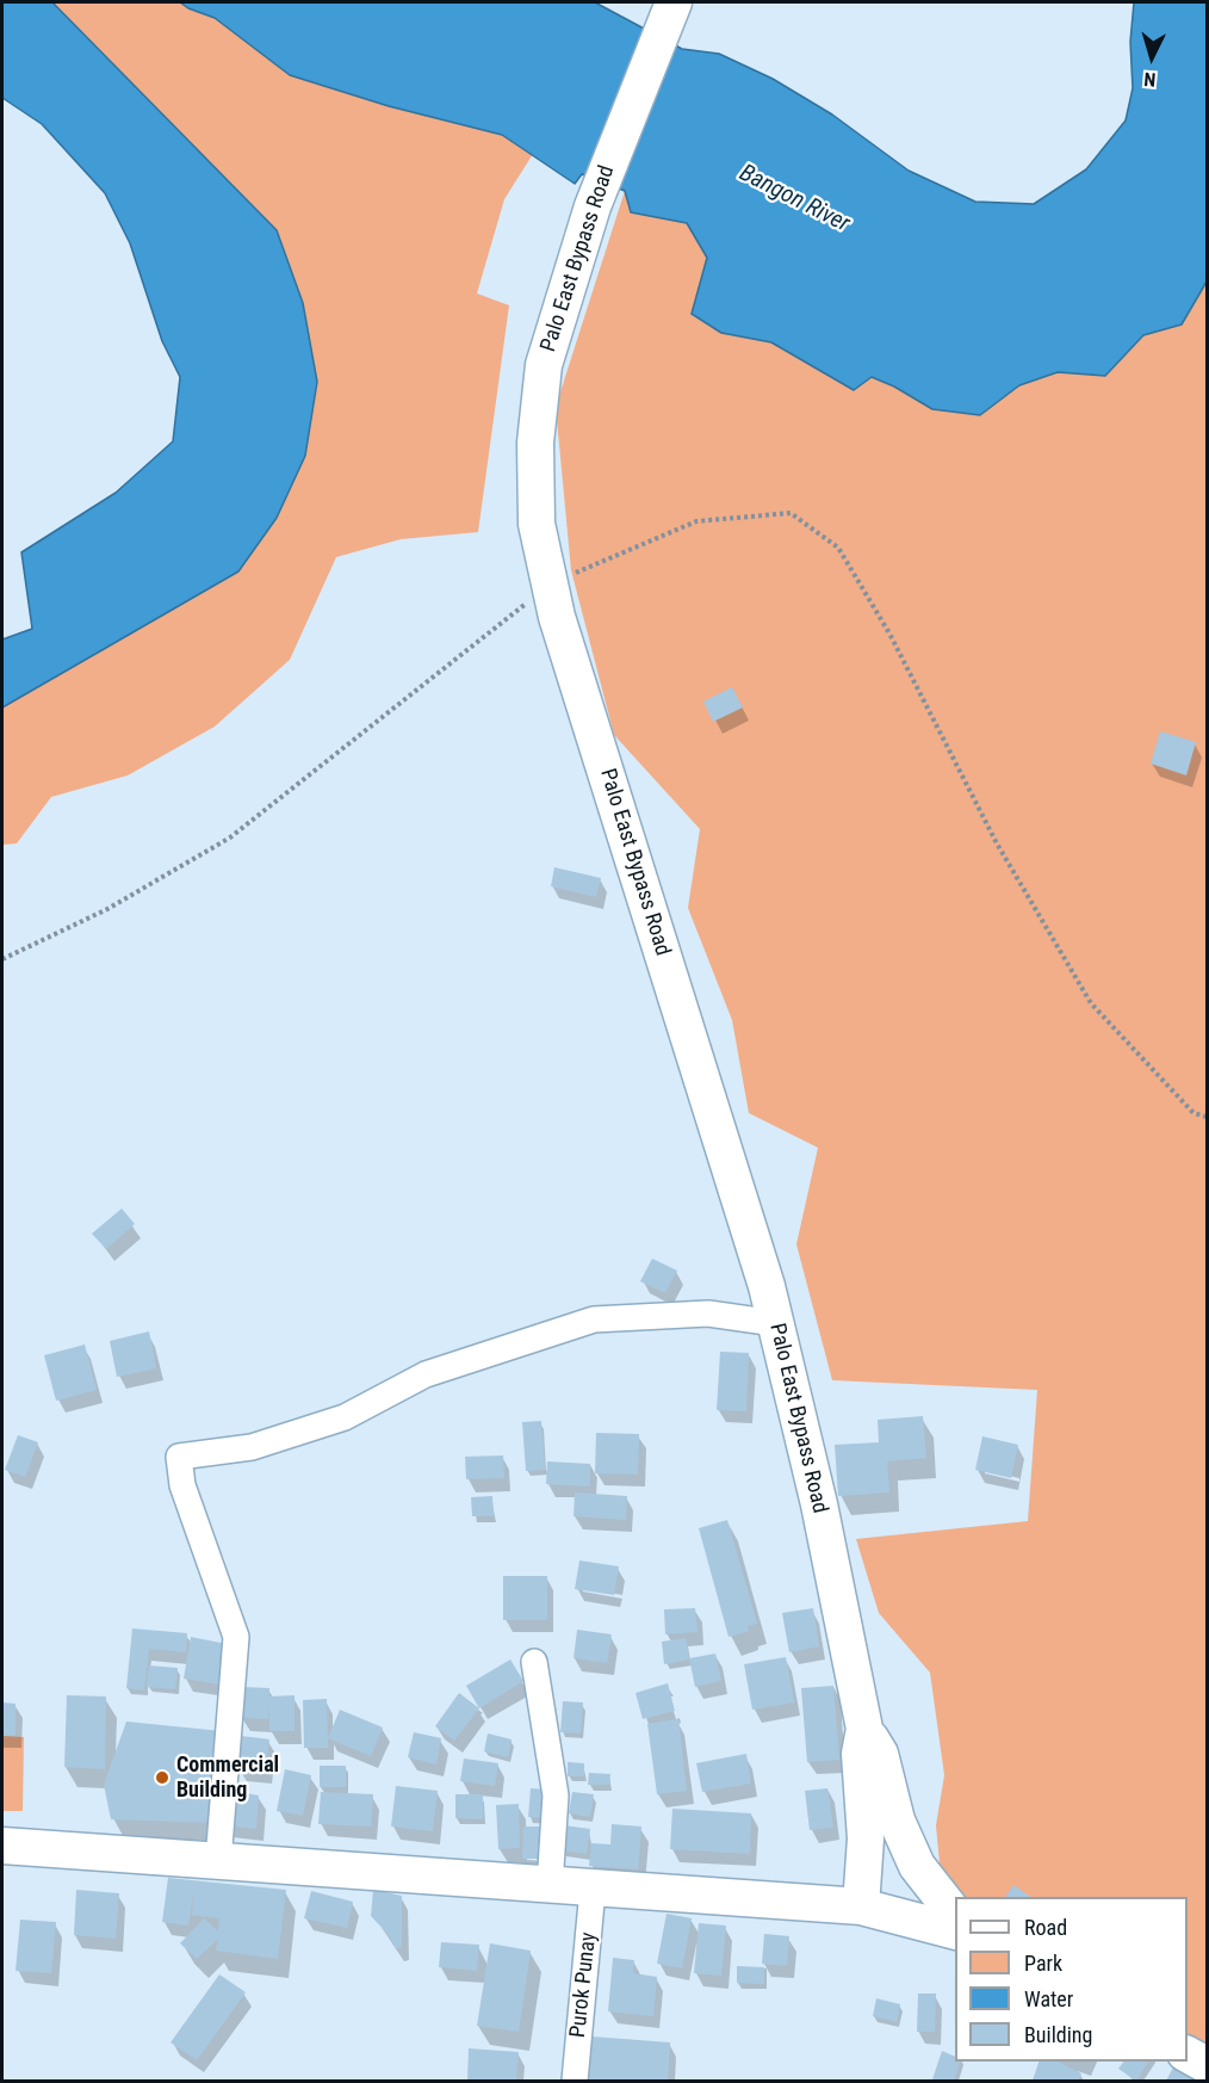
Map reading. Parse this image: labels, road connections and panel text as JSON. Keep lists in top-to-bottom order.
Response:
{
  "streets": {
    "main road": ["Palo East Bypass Road"],
    "street": ["Purok Punay"]
  },
  "water": ["Bangon River"],
  "places": ["Commercial Building"],
  "legend": [
    "Road",
    "Park",
    "Water",
    "Building"
  ],
  "north": "bottom"
}
